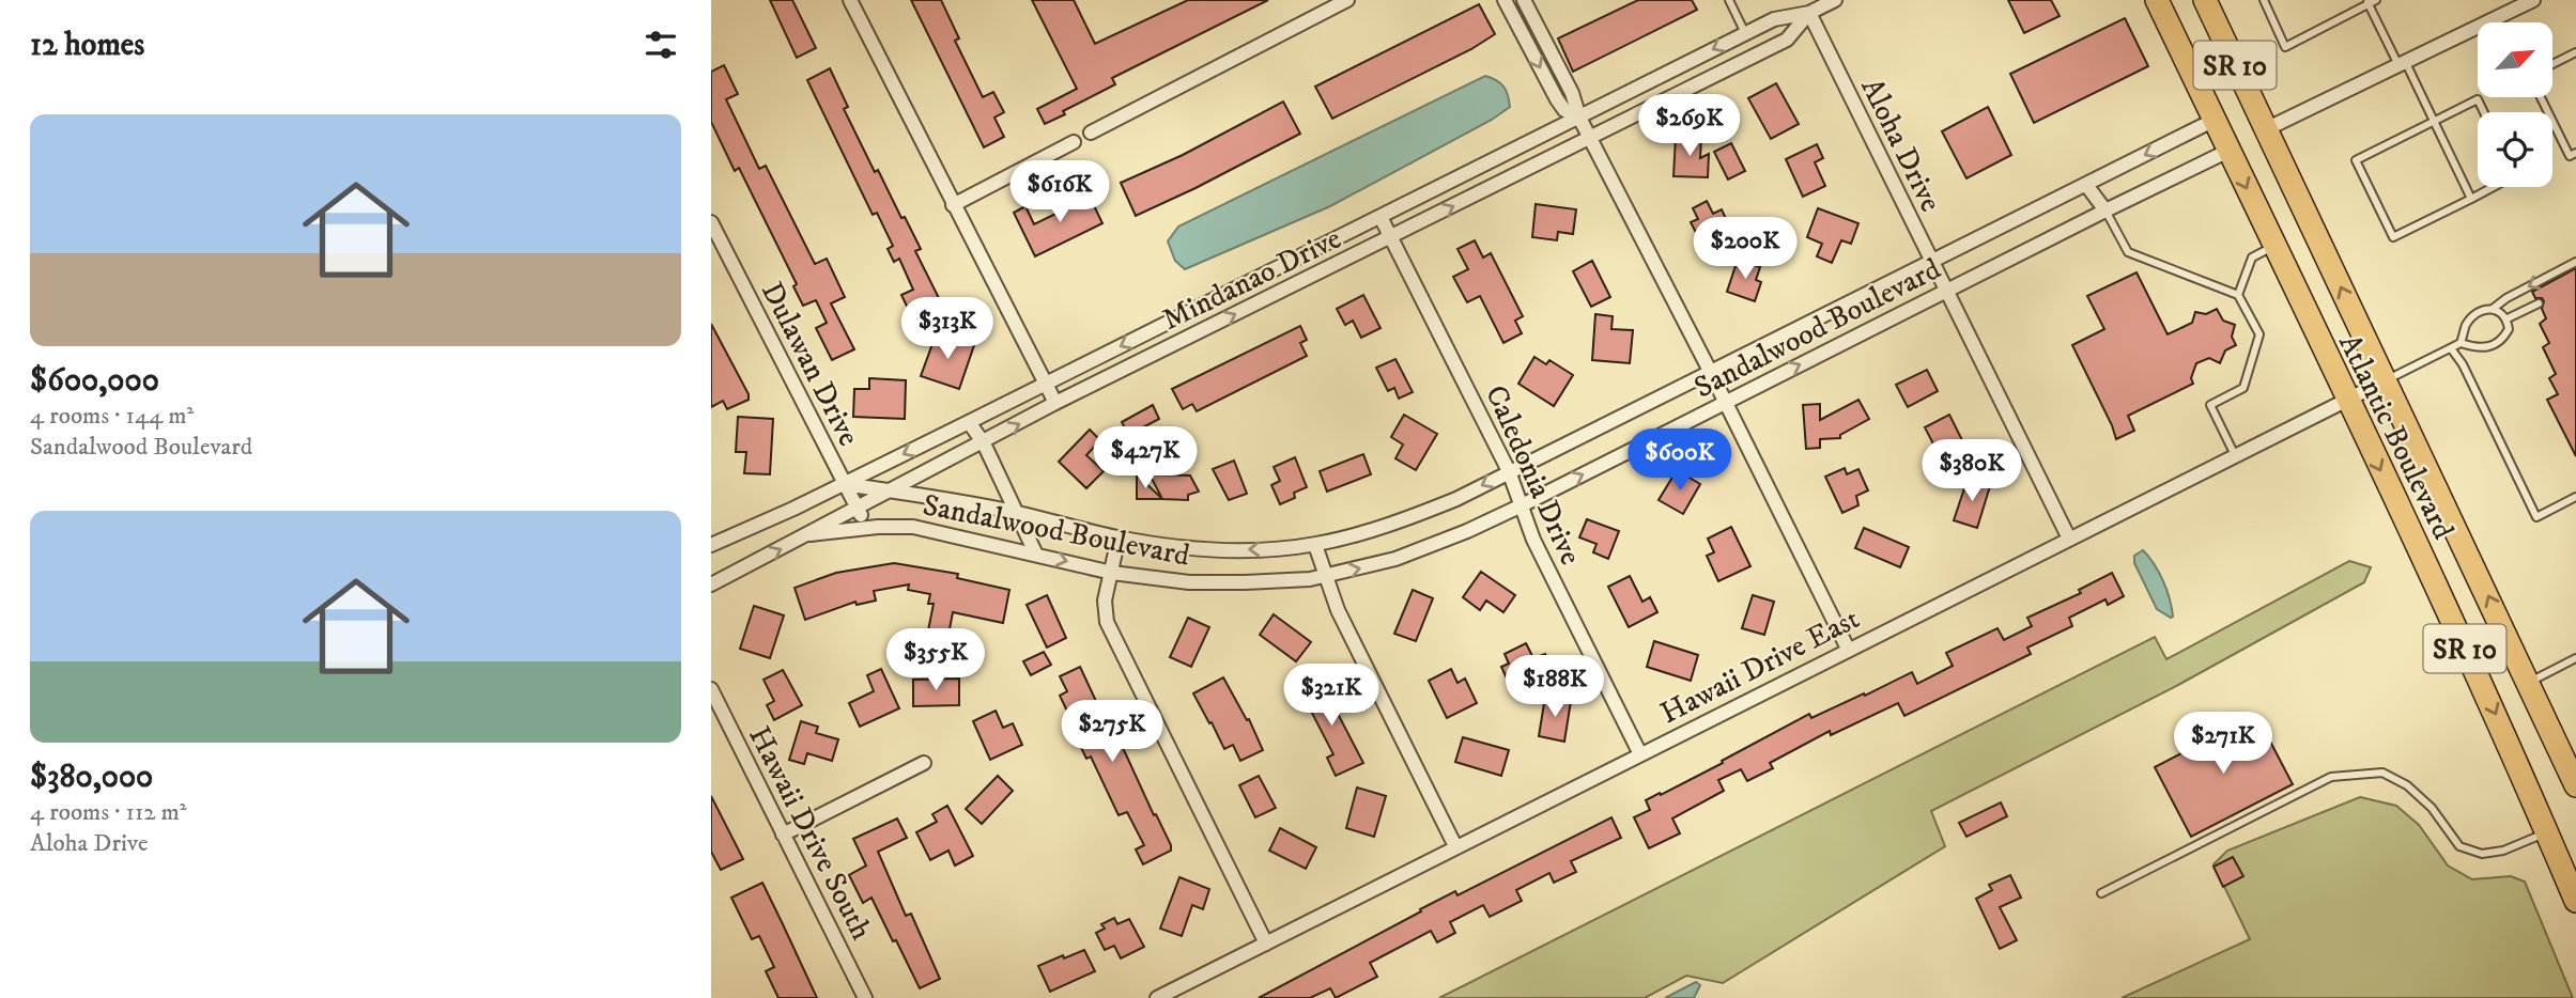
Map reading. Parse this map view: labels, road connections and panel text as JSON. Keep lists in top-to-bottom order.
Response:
{
  "streets": {
    "highway": ["SR 10", "Atlantic Boulevard"],
    "street": [
      "Aloha Drive",
      "Mindanao Drive",
      "Sandalwood Boulevard",
      "Dulawan Drive",
      "Caledonia Drive",
      "Hawaii Drive East",
      "Hawaii Drive South"
    ]
  },
  "crossings": [
    ["Aloha Drive", "Mindanao Drive"],
    ["Aloha Drive", "Sandalwood Boulevard"],
    ["Aloha Drive", "Hawaii Drive East"],
    ["Mindanao Drive", "Sandalwood Boulevard"],
    ["Mindanao Drive", "Dulawan Drive"],
    ["Mindanao Drive", "Caledonia Drive"],
    ["Sandalwood Boulevard", "Dulawan Drive"],
    ["Sandalwood Boulevard", "Atlantic Boulevard"],
    ["Sandalwood Boulevard", "Caledonia Drive"],
    ["Atlantic Boulevard", "Hawaii Drive East"],
    ["Caledonia Drive", "Hawaii Drive East"]
  ],
  "north": "top right",
  "page": {
    "heading": "12 homes",
    "list": [
      {
        "name": "$600,000",
        "note": "4 rooms · 144 m² · Sandalwood Boulevard"
      },
      {
        "name": "$380,000",
        "note": "4 rooms · 112 m² · Aloha Drive"
      }
    ],
    "price": [
      "$269K",
      "$616K",
      "$200K",
      "$313K",
      "$427K",
      "$600K",
      "$380K",
      "$355K",
      "$188K",
      "$321K",
      "$275K",
      "$271K"
    ]
  }
}
